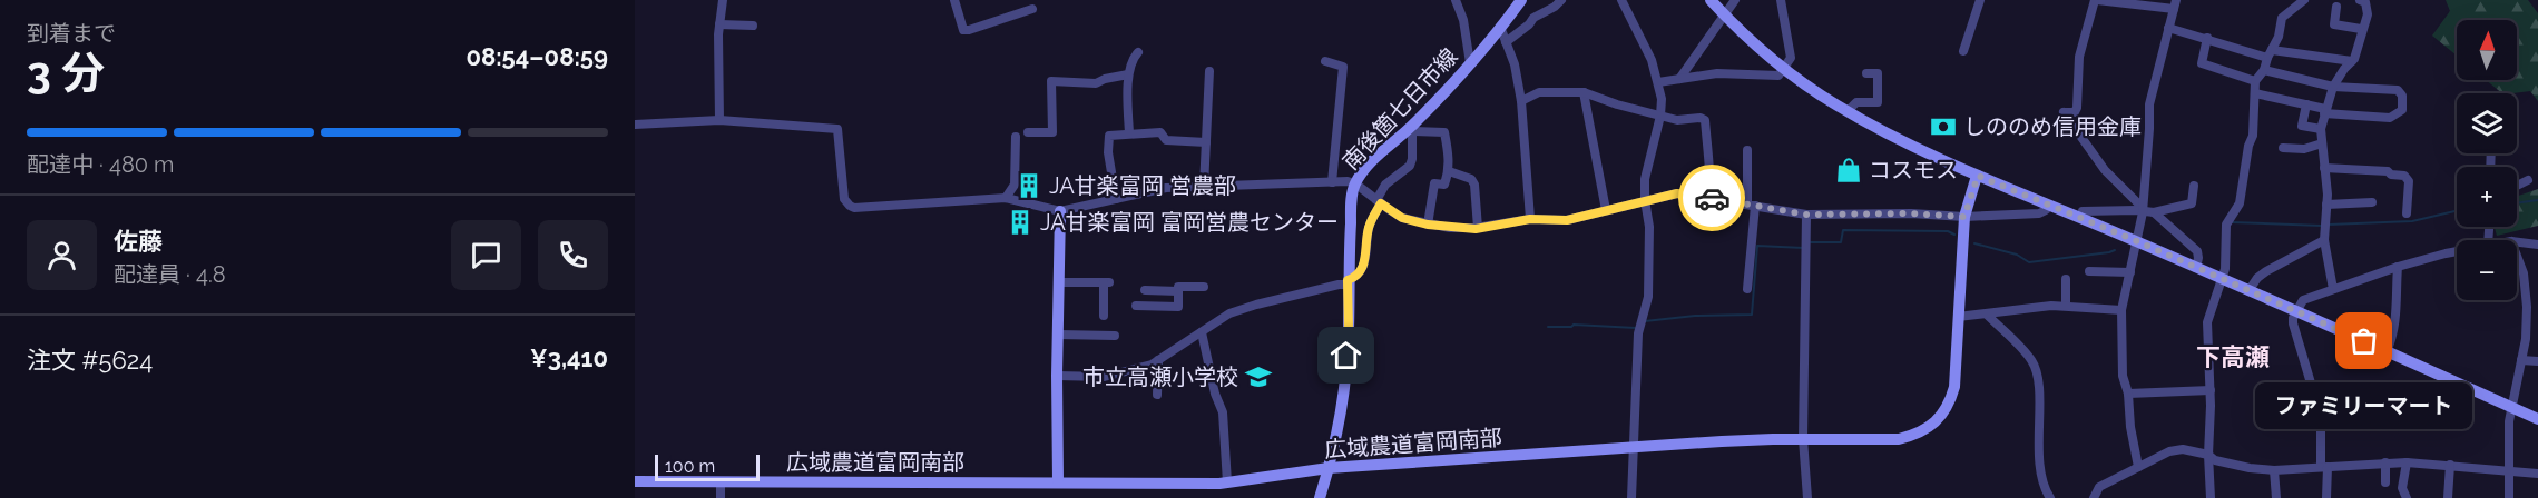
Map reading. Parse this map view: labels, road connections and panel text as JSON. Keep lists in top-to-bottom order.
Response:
{
  "streets": {
    "street": ["南後箇七日市線", "広域農道富岡南部"]
  },
  "crossings": [
    ["南後箇七日市線", "広域農道富岡南部"]
  ],
  "districts": ["下高瀬"],
  "places": {
    "bank": ["しののめ信用金庫"],
    "shop": ["コスモス"],
    "building": ["JA甘楽富岡 営農部", "JA甘楽富岡 富岡営農センター"],
    "other": ["ファミリーマート"],
    "school or university": ["市立高瀬小学校"]
  },
  "scale_bar": "100 m",
  "north": "top",
  "page": {
    "heading": ["3 分", "到着まで", "08:54–08:59"],
    "panel": [
      "佐藤",
      "配達員 · 4.8",
      "注文 #5624",
      "¥3,410"
    ],
    "map_buttons": ["+", "−"],
    "bar": "配達中 · 480 m",
    "bubble": "ファミリーマート",
    "scale": "100 m"
  }
}
